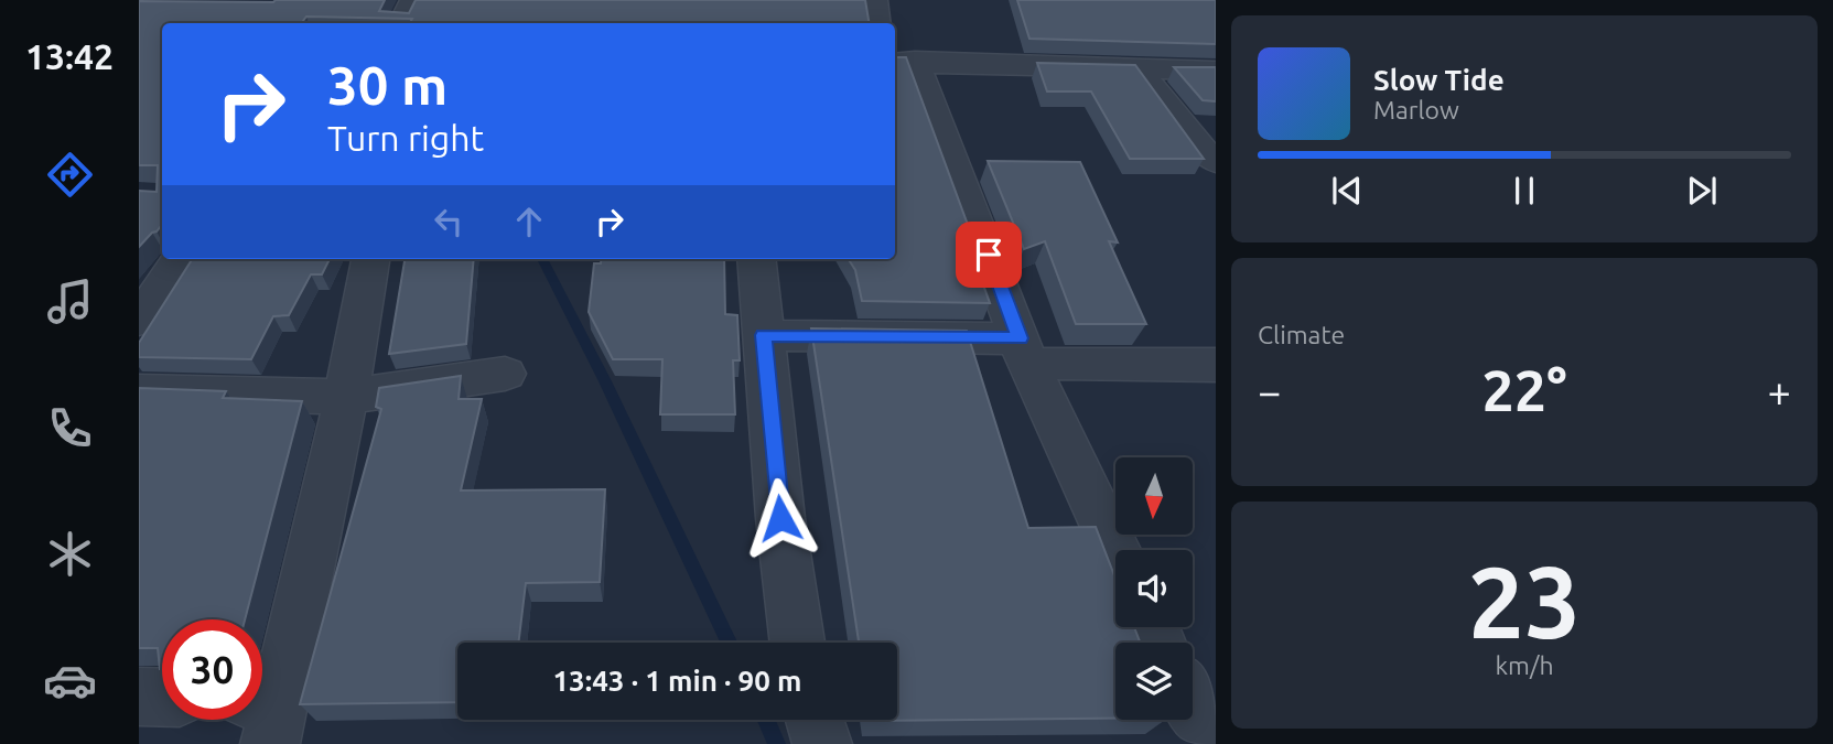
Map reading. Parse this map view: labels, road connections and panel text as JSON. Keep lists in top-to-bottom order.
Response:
{
  "north": "bottom",
  "page": {
    "tabs": "13:42",
    "turn": ["30 m", "Turn right"],
    "song": ["Slow Tide", "Marlow"],
    "tile": [
      "Climate",
      ["23", "km/h"]
    ],
    "heat": ["−", "22°", "+"],
    "limit": "30",
    "trip": "13:43 · 1 min · 90 m"
  }
}
